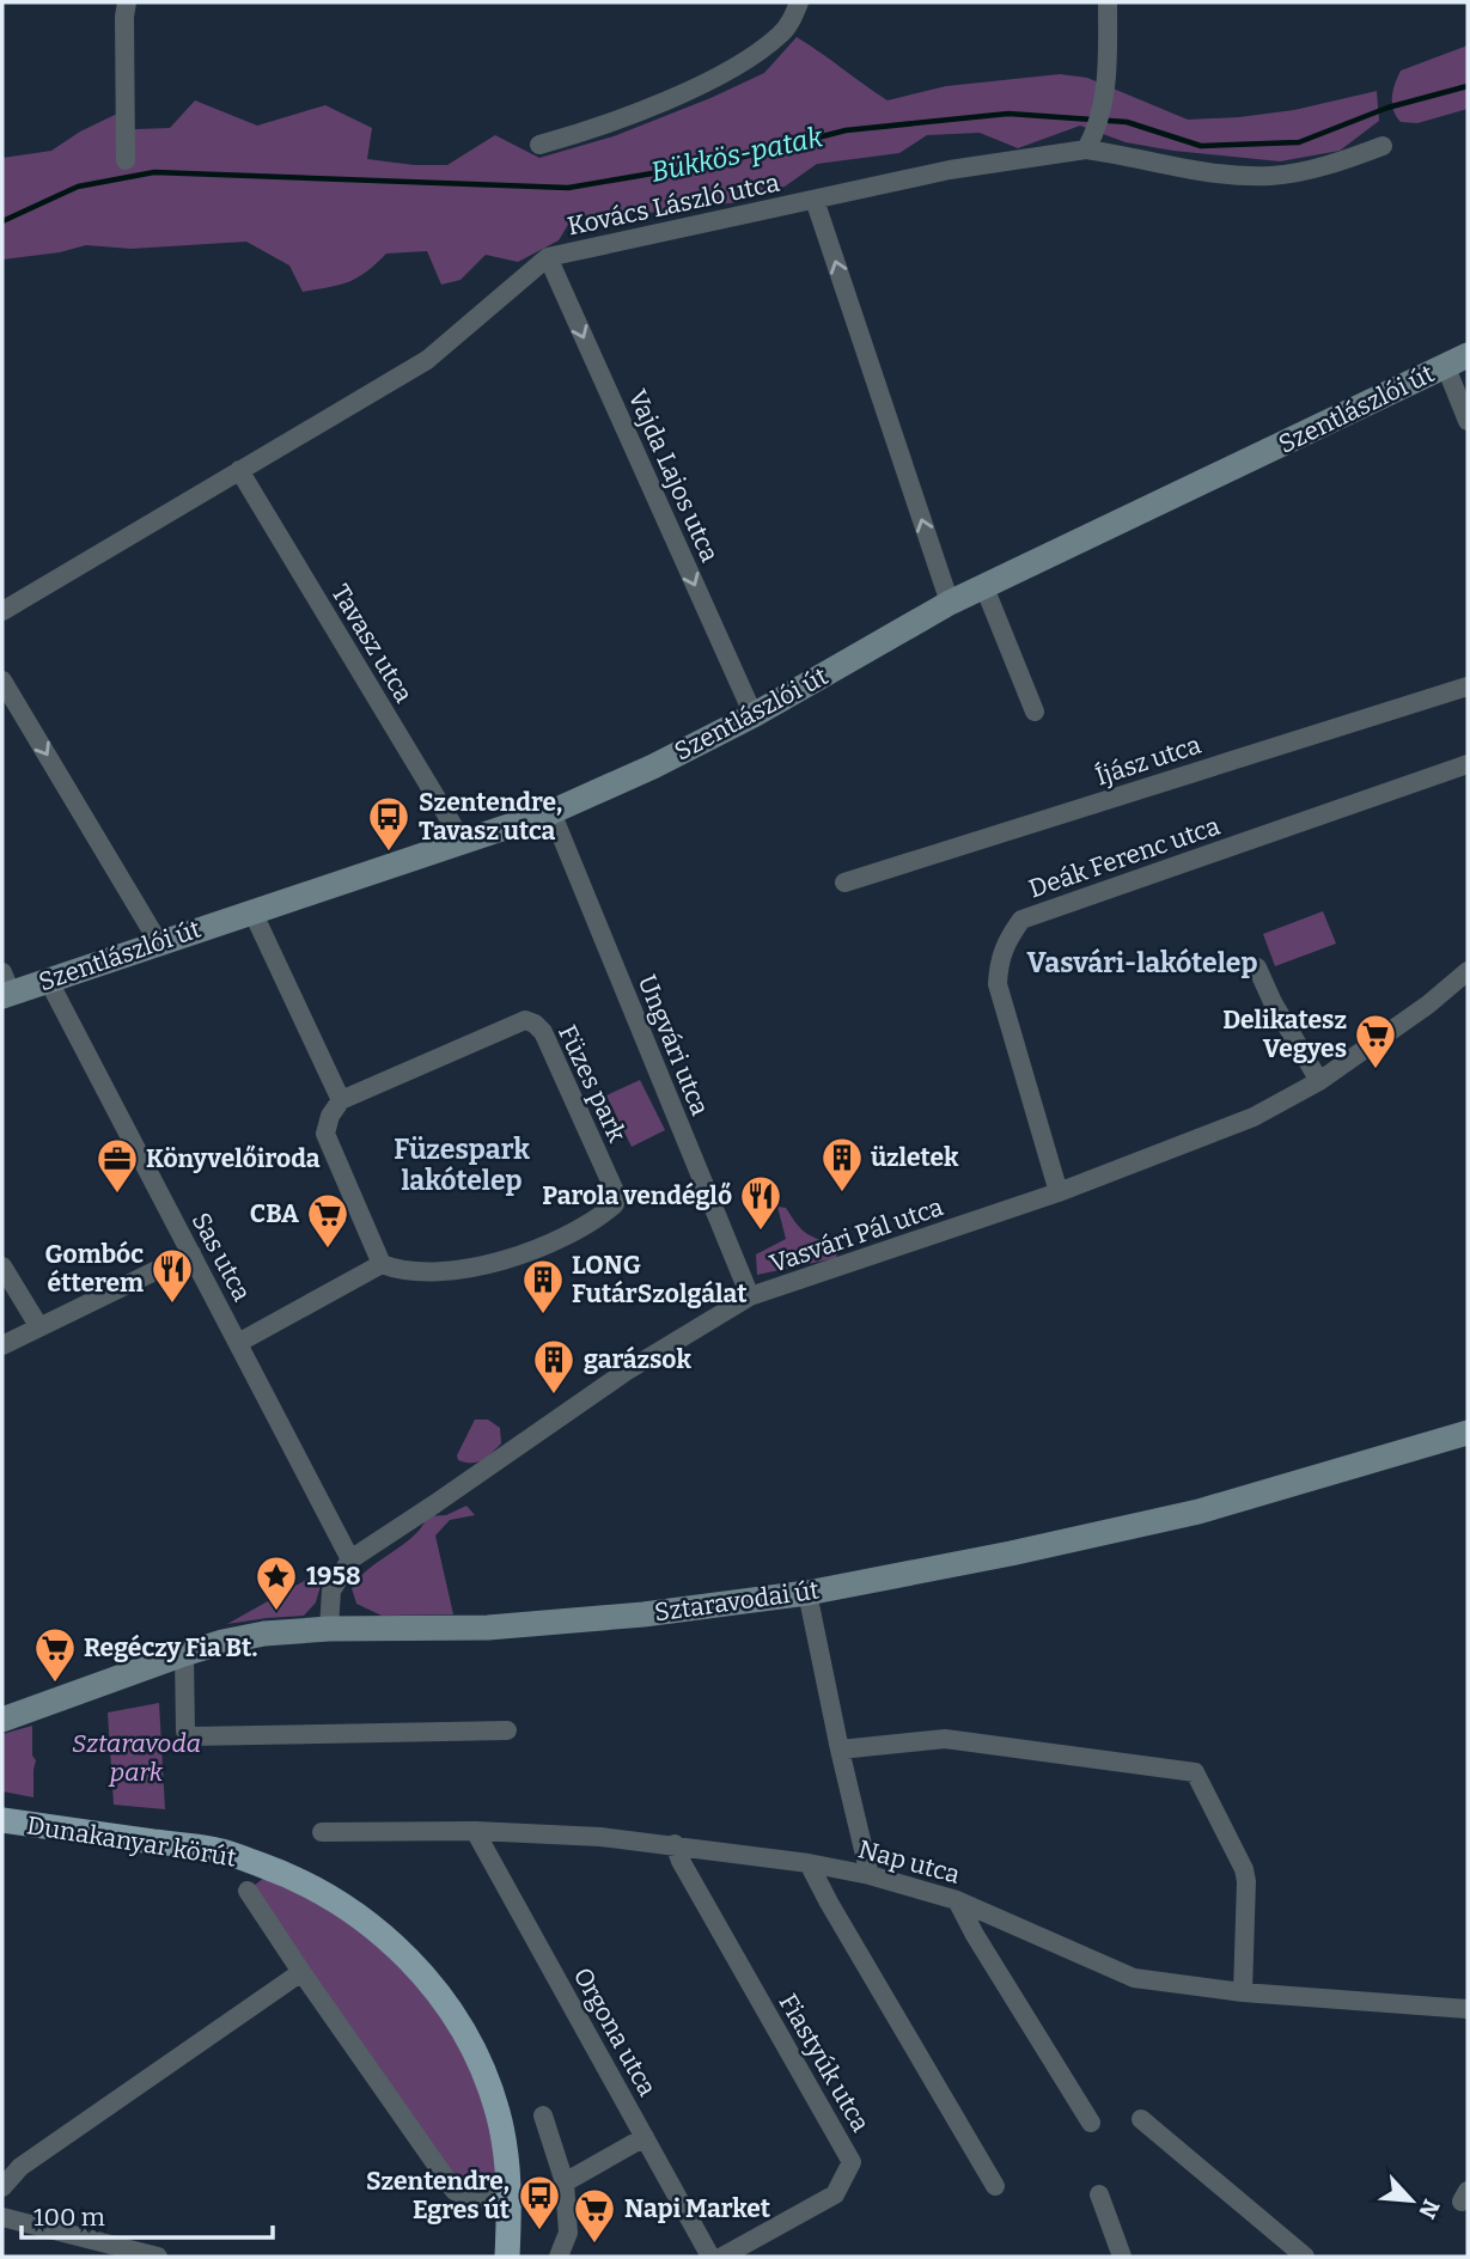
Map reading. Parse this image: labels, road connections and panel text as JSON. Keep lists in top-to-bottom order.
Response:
{
  "streets": {
    "main road": ["Szentlászlói út", "Sztaravodai út", "Dunakanyar körút"],
    "street": [
      "Kovács László utca",
      "Vajda Lajos utca",
      "Tavasz utca",
      "Íjász utca",
      "Deák Ferenc utca",
      "Ungvári utca",
      "Füzes park",
      "Vasvári Pál utca",
      "Sas utca",
      "Nap utca",
      "Orgona utca",
      "Fiastyúk utca"
    ]
  },
  "crossings": [
    ["Kovács László utca", "Vajda Lajos utca"],
    ["Kovács László utca", "Tavasz utca"],
    ["Szentlászlói út", "Vajda Lajos utca"],
    ["Szentlászlói út", "Tavasz utca"],
    ["Szentlászlói út", "Ungvári utca"],
    ["Szentlászlói út", "Sas utca"],
    ["Deák Ferenc utca", "Vasvári Pál utca"],
    ["Ungvári utca", "Vasvári Pál utca"],
    ["Vasvári Pál utca", "Sas utca"],
    ["Vasvári Pál utca", "Sztaravodai út"],
    ["Nap utca", "Orgona utca"],
    ["Nap utca", "Fiastyúk utca"]
  ],
  "one_way": ["Vajda Lajos utca"],
  "districts": ["Vasvári-lakótelep", "Füzespark lakótelep"],
  "water": ["Bükkös-patak"],
  "parks": ["Sztaravoda park"],
  "places": {
    "bus stop": ["Szentendre, Tavasz utca", "Szentendre, Egres út"],
    "supermarket": [
      "Delikatesz Vegyes",
      "CBA",
      "Regéczy Fia Bt.",
      "Napi Market"
    ],
    "building": ["üzletek", "LONG FutárSzolgálat", "garázsok"],
    "office": ["Könyvelőiroda"],
    "restaurant": ["Parola vendéglő", "Gombóc étterem"],
    "place": ["1958"]
  },
  "scale_bar": "100 m",
  "north": "bottom right"
}
